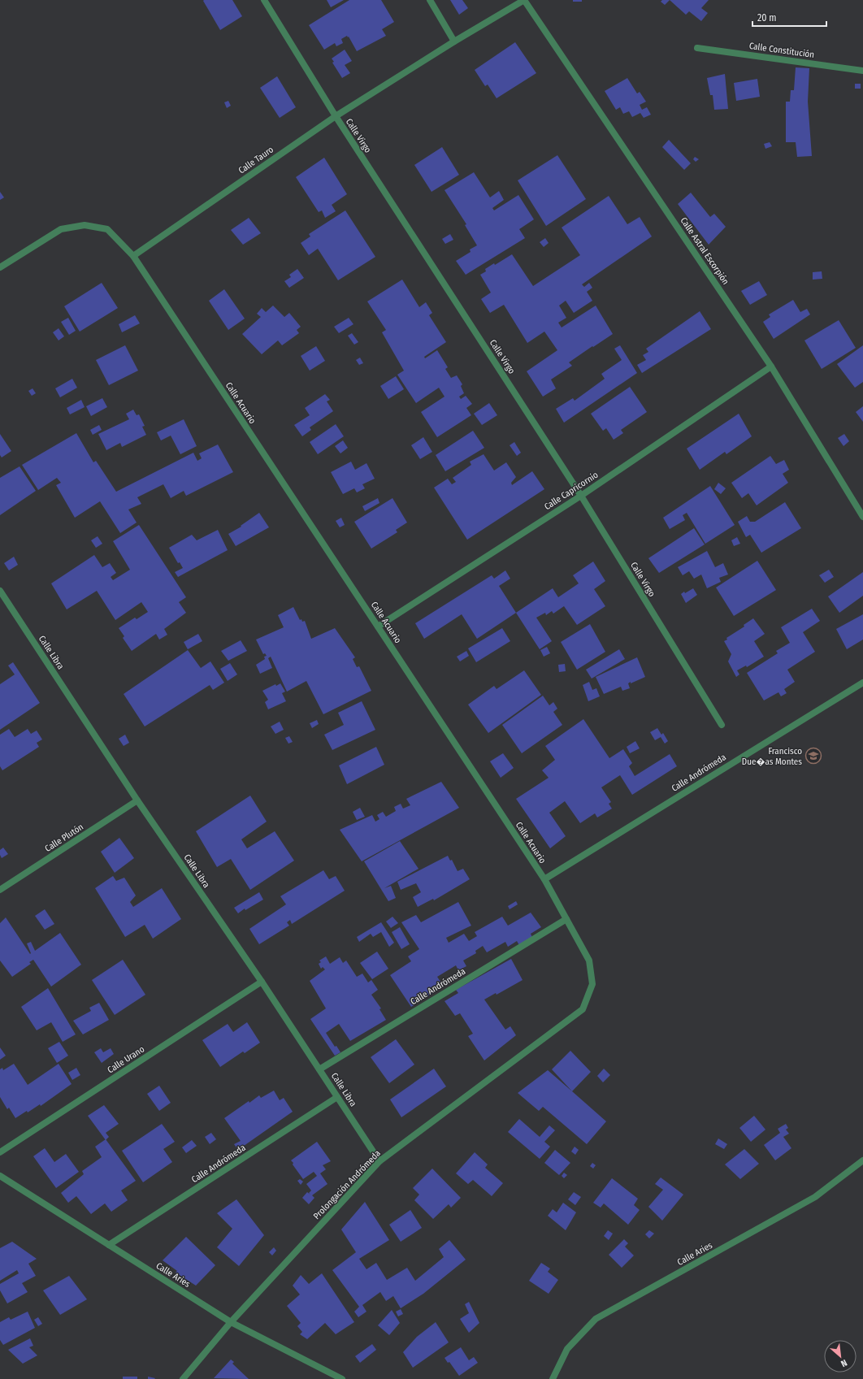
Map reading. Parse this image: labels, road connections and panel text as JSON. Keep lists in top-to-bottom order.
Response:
{
  "streets": {
    "street": [
      "Calle Constitución",
      "Calle Virgo",
      "Calle Tauro",
      "Calle Astral Escorpión",
      "Calle Acuario",
      "Calle Capricornio",
      "Calle Libra",
      "Calle Andrómeda",
      "Calle Plutón",
      "Calle Urano",
      "Prolongación Andrómeda",
      "Calle Aries"
    ]
  },
  "crossings": [
    ["Calle Virgo", "Calle Tauro"],
    ["Calle Virgo", "Calle Capricornio"],
    ["Calle Tauro", "Calle Astral Escorpión"],
    ["Calle Tauro", "Calle Acuario"],
    ["Calle Astral Escorpión", "Calle Capricornio"],
    ["Calle Acuario", "Calle Capricornio"],
    ["Calle Acuario", "Calle Andrómeda"],
    ["Calle Acuario", "Prolongación Andrómeda"],
    ["Calle Libra", "Calle Andrómeda"],
    ["Calle Libra", "Calle Plutón"],
    ["Calle Libra", "Calle Urano"],
    ["Calle Libra", "Prolongación Andrómeda"],
    ["Calle Andrómeda", "Calle Aries"],
    ["Prolongación Andrómeda", "Calle Aries"]
  ],
  "places": {
    "school or university": ["Francisco Due�as Montes"]
  },
  "scale_bar": "20 m",
  "north": "bottom right"
}
